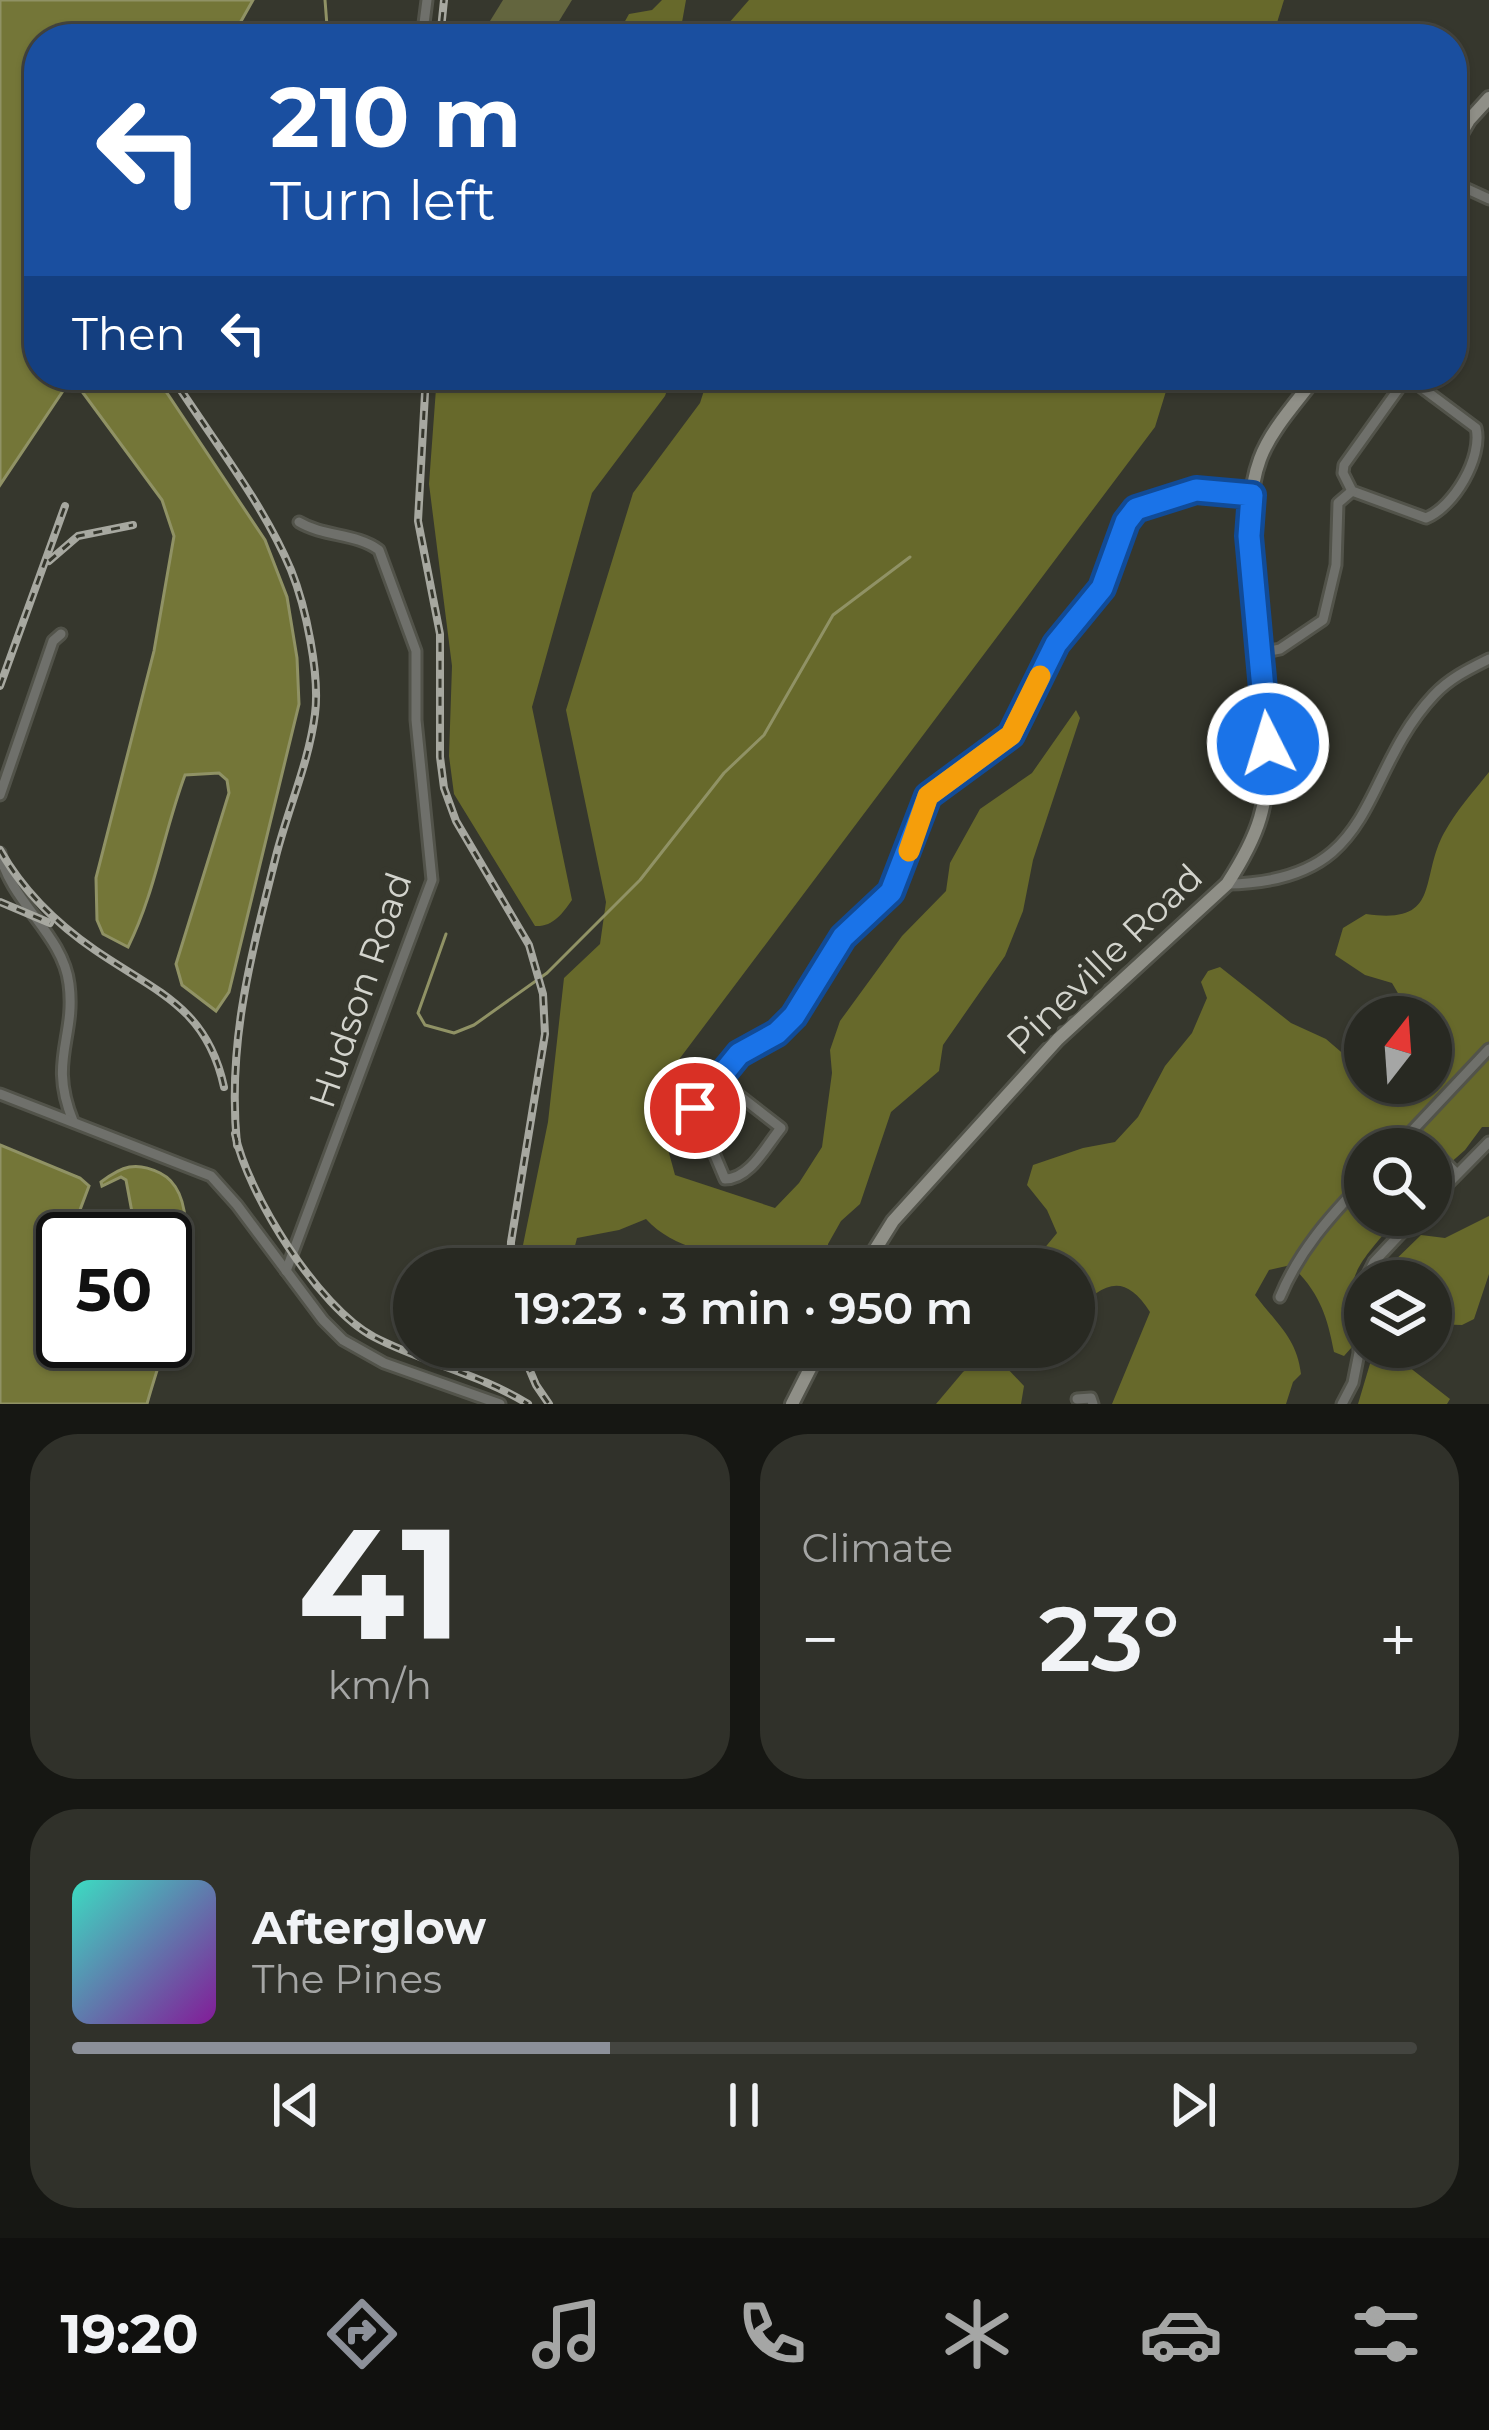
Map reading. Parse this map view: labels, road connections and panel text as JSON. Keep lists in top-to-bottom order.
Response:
{
  "streets": {
    "main road": ["Pineville Road"],
    "street": ["Hudson Road"]
  },
  "north": "top",
  "page": {
    "turn": ["210 m", "Turn left"],
    "then": "Then",
    "limit": "50",
    "trip": "19:23 · 3 min · 950 m",
    "tile": [
      ["41", "km/h"],
      "Climate"
    ],
    "heat": ["−", "23°", "+"],
    "song": ["Afterglow", "The Pines"],
    "tabs": "19:20"
  }
}
